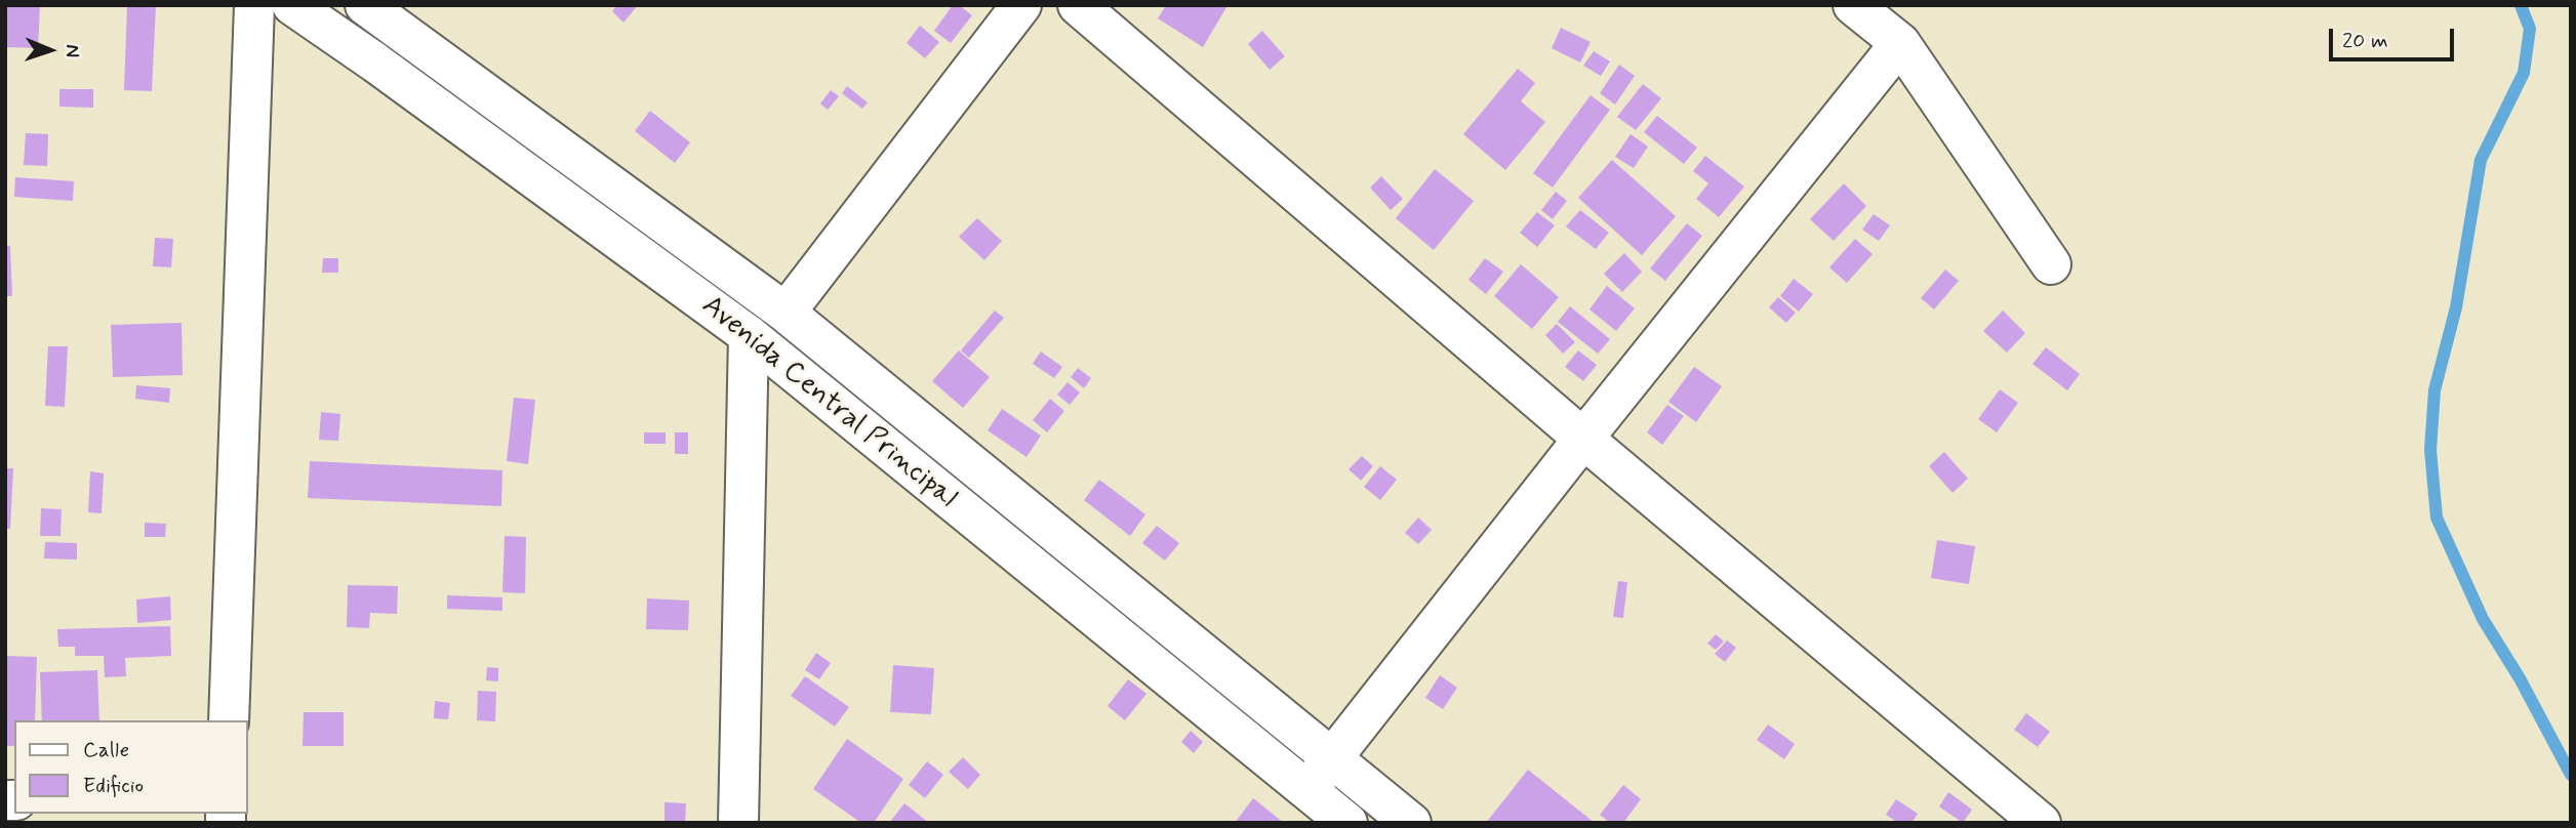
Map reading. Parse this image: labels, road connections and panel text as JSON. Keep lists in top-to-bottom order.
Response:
{
  "streets": {
    "street": ["Avenida Central Principal"]
  },
  "legend": ["Calle", "Edificio"],
  "scale_bar": "20 m",
  "north": "right"
}
